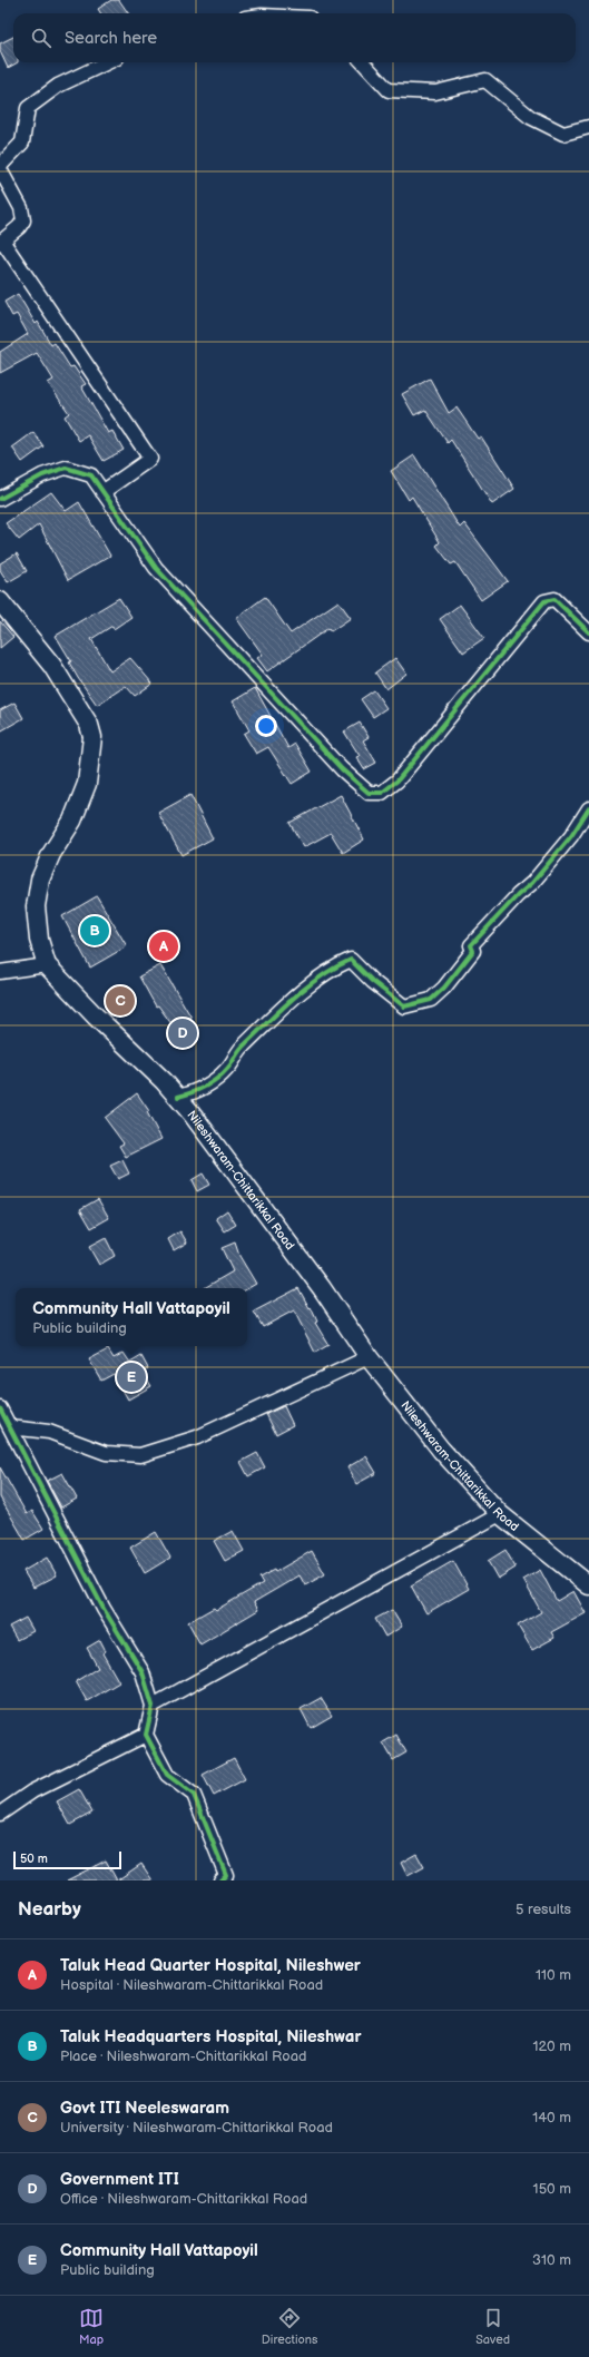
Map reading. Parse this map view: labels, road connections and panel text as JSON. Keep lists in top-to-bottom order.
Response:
{
  "streets": {
    "main road": ["Nileshwaram-Chittarikkal Road"]
  },
  "scale_bar": "50 m",
  "page": {
    "search": "Search here",
    "pins": [
      "B",
      "A",
      "C",
      "D",
      "E"
    ],
    "popup": ["Community Hall Vattapoyil", "Public building"],
    "scale": "50 m",
    "heading": ["Nearby", "5 results"],
    "list": [
      {
        "mark": "A",
        "name": "Taluk Head Quarter Hospital, Nileshwer",
        "note": "Hospital · Nileshwaram-Chittarikkal Road",
        "value": "110 m"
      },
      {
        "mark": "B",
        "name": "Taluk Headquarters Hospital, Nileshwar",
        "note": "Place · Nileshwaram-Chittarikkal Road",
        "value": "120 m"
      },
      {
        "mark": "C",
        "name": "Govt ITI Neeleswaram",
        "note": "University · Nileshwaram-Chittarikkal Road",
        "value": "140 m"
      },
      {
        "mark": "D",
        "name": "Government ITI",
        "note": "Office · Nileshwaram-Chittarikkal Road",
        "value": "150 m"
      },
      {
        "mark": "E",
        "name": "Community Hall Vattapoyil",
        "note": "Public building",
        "value": "310 m"
      }
    ],
    "nav": ["Map", "Directions", "Saved"]
  }
}
